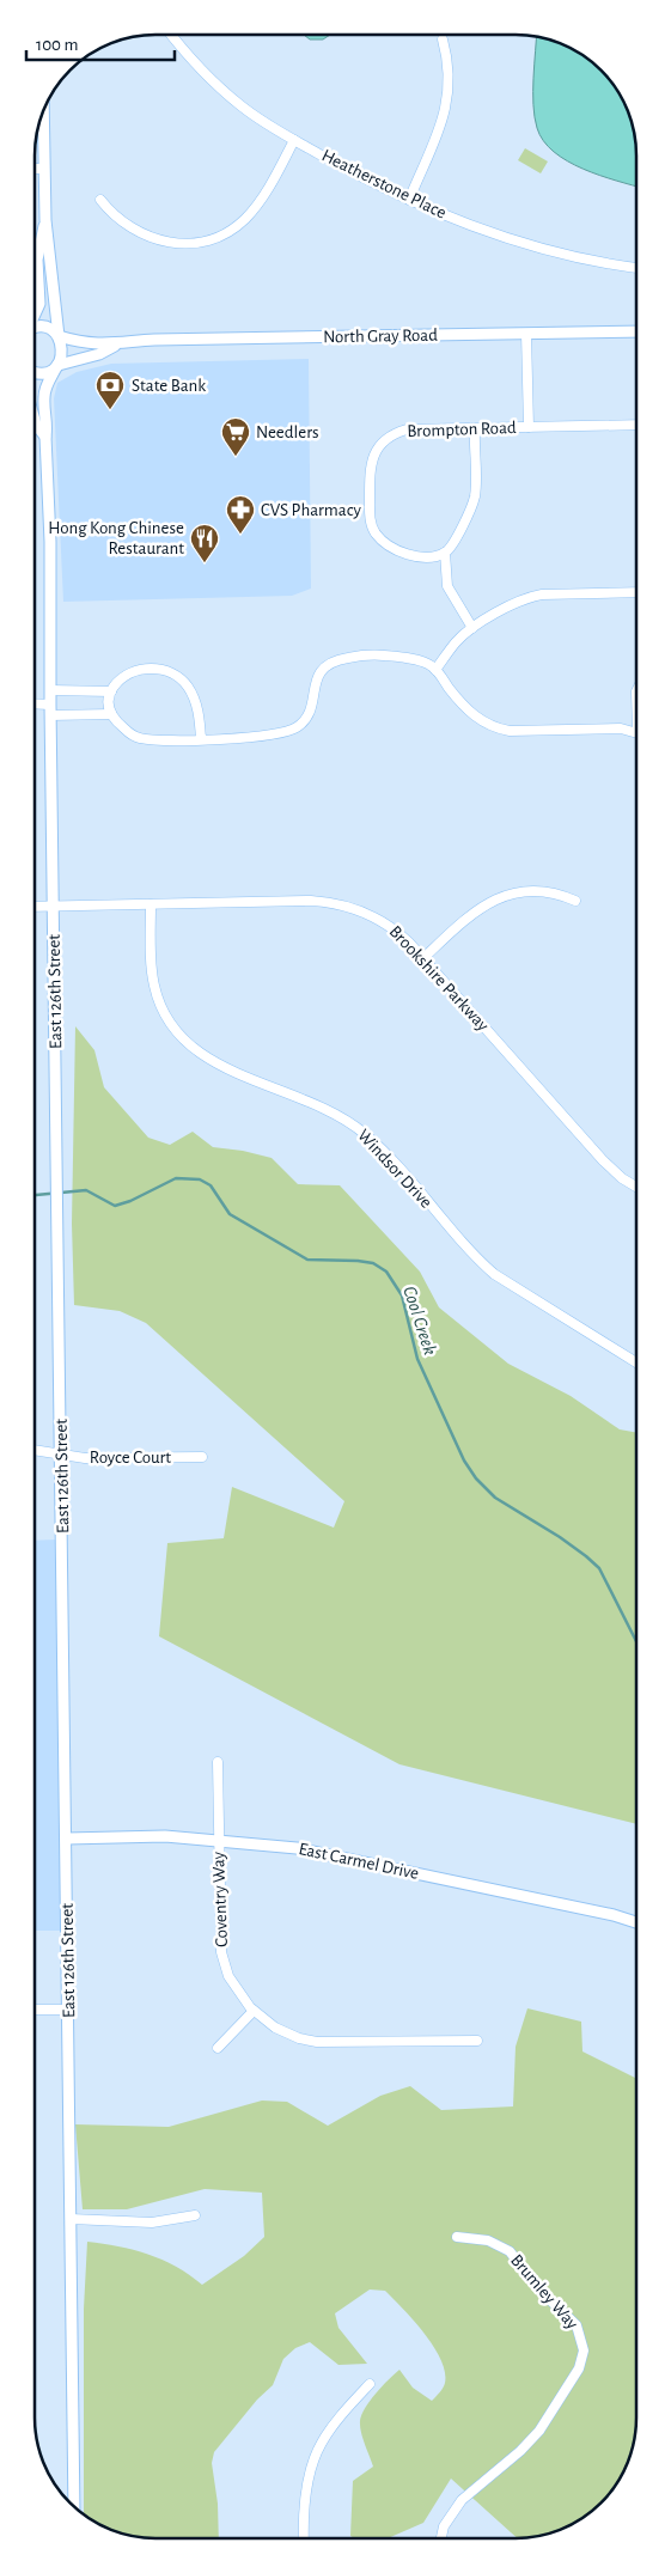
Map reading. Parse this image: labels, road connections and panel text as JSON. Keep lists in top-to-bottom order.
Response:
{
  "streets": {
    "street": [
      "Heatherstone Place",
      "North Gray Road",
      "Brompton Road",
      "Brookshire Parkway",
      "East 126th Street",
      "Windsor Drive",
      "Royce Court",
      "East Carmel Drive",
      "Coventry Way",
      "Brumley Way"
    ]
  },
  "crossings": [
    ["North Gray Road", "East 126th Street"],
    ["Brookshire Parkway", "East 126th Street"],
    ["Brookshire Parkway", "Windsor Drive"],
    ["East 126th Street", "Royce Court"],
    ["East 126th Street", "East Carmel Drive"],
    ["East Carmel Drive", "Coventry Way"]
  ],
  "water": ["Cool Creek"],
  "places": {
    "bank": ["State Bank"],
    "supermarket": ["Needlers"],
    "pharmacy": ["CVS Pharmacy"],
    "restaurant": ["Hong Kong Chinese Restaurant"]
  },
  "scale_bar": "100 m"
}
